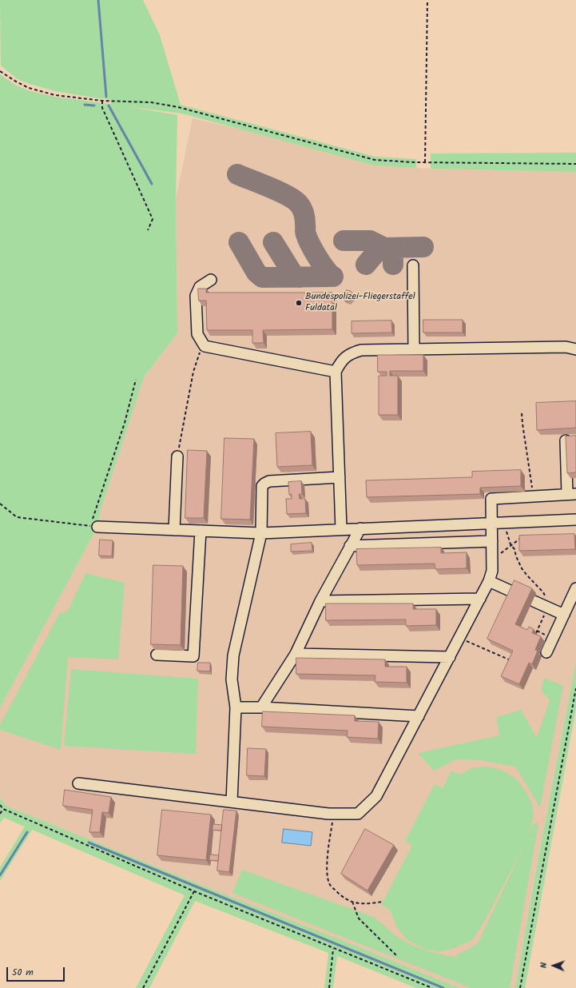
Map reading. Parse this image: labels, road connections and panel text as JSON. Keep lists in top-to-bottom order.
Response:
{
  "places": ["Bundespolizei-Fliegerstaffel Fuldatal"],
  "scale_bar": "50 m",
  "north": "left"
}
